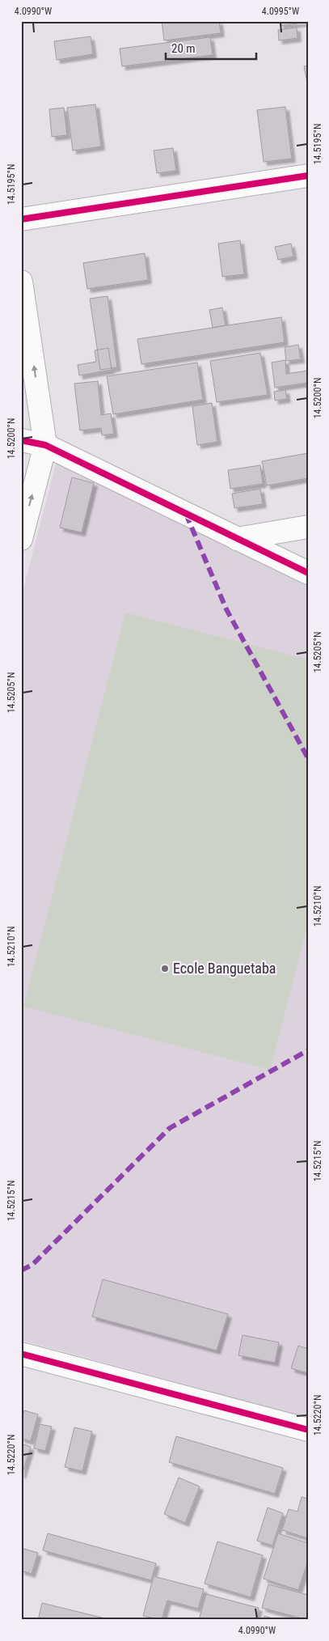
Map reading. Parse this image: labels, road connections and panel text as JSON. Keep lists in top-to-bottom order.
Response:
{
  "places": ["Ecole Banguetaba"],
  "scale_bar": "20 m",
  "coordinates": [
    "4.0990°W",
    "4.0995°W",
    "14.5195°N",
    "14.5200°N",
    "14.5205°N",
    "14.5210°N",
    "14.5215°N",
    "14.5220°N"
  ]
}
